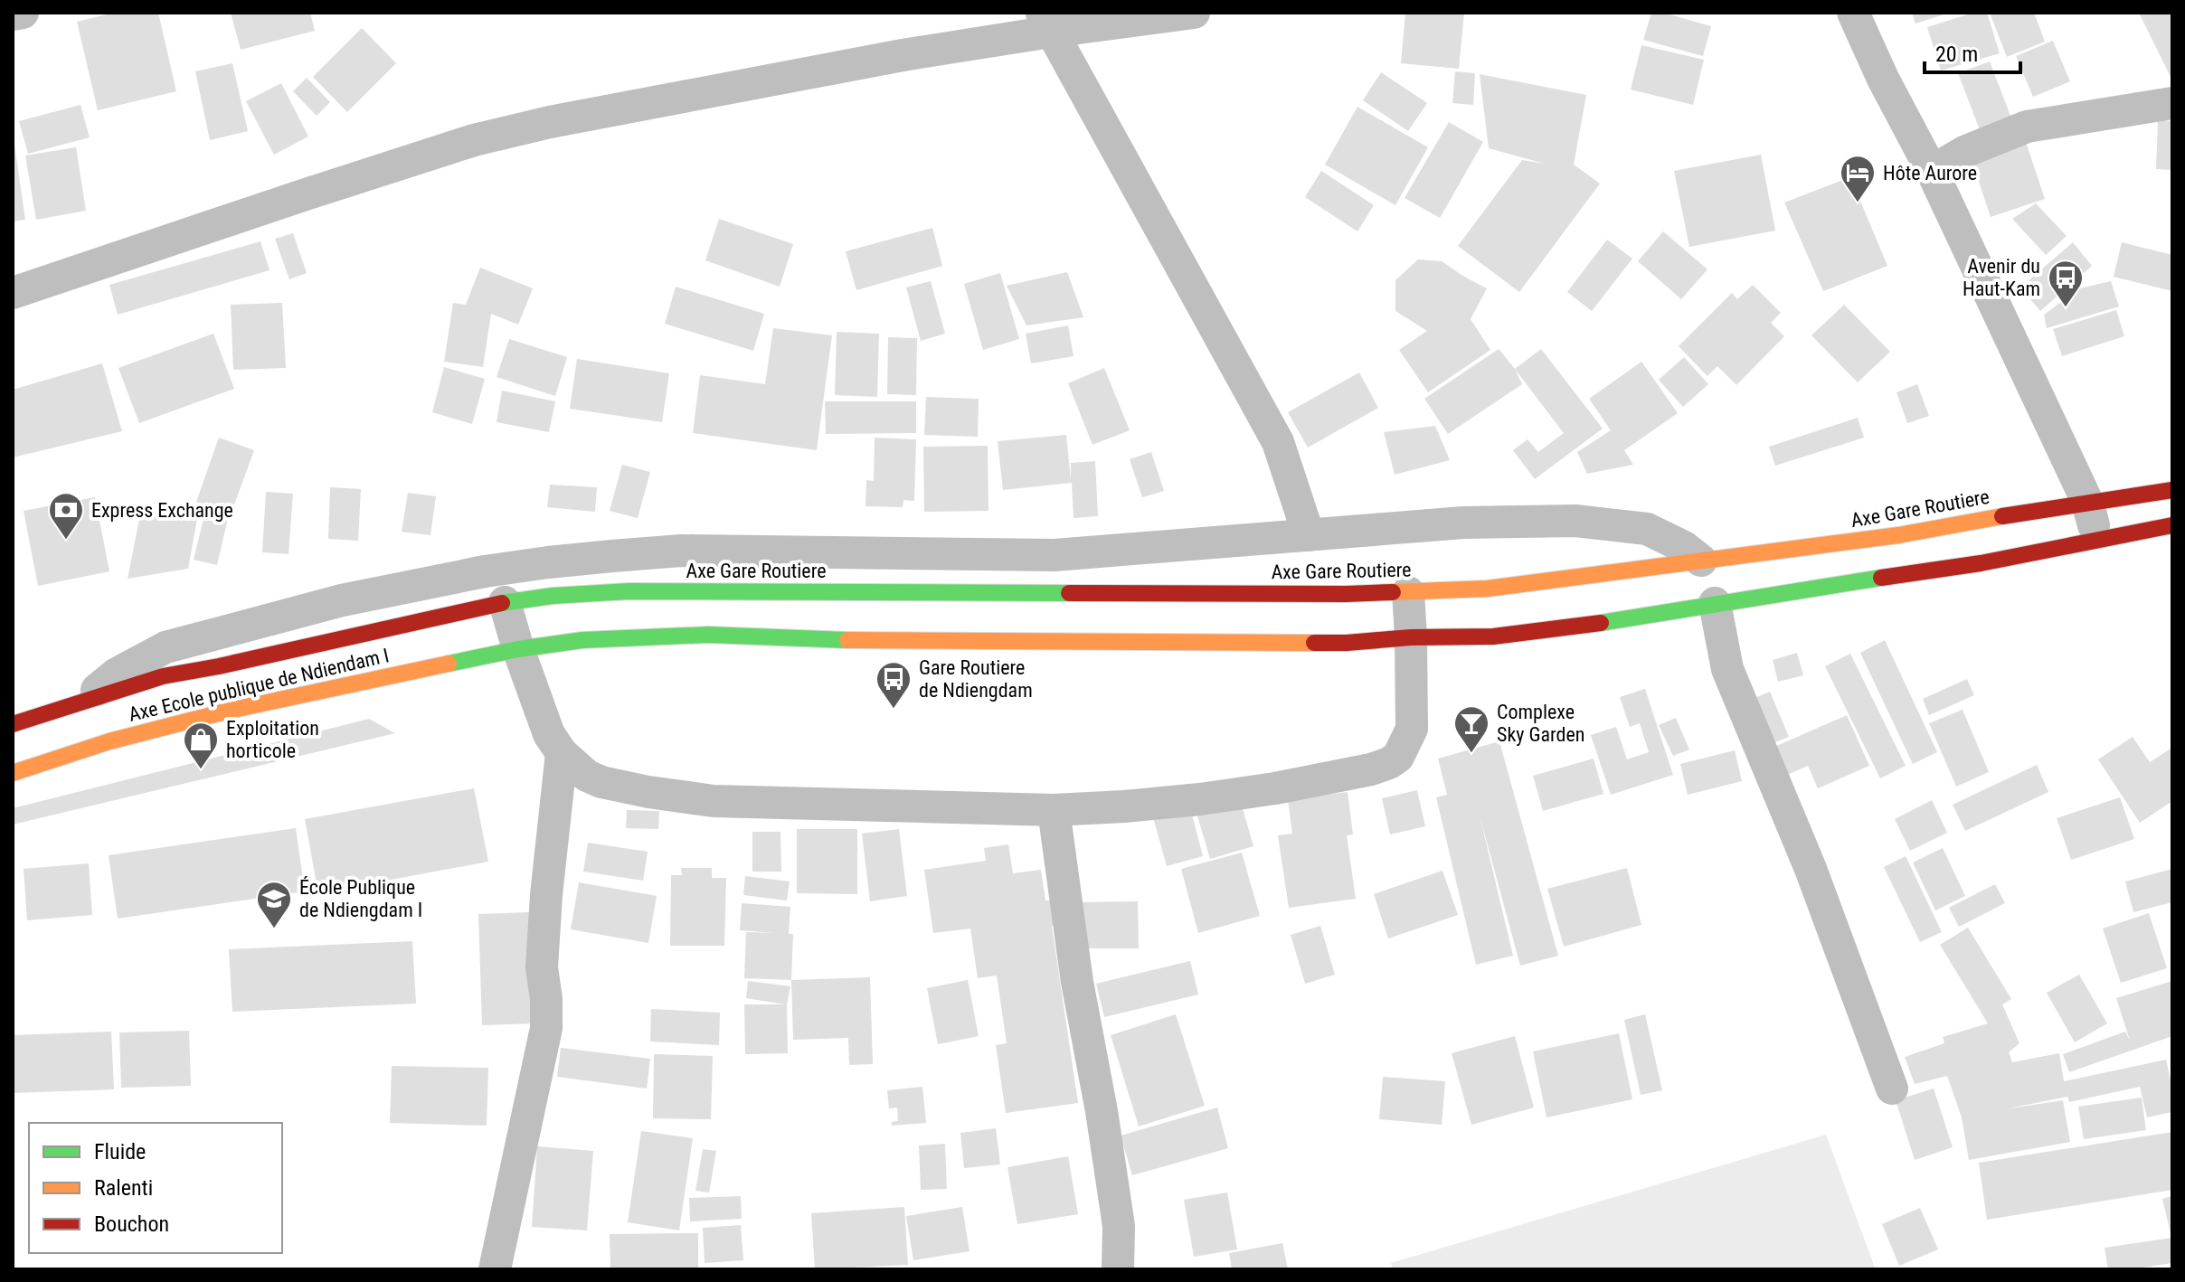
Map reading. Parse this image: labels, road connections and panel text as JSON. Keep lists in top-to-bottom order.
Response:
{
  "streets": {
    "highway": ["Axe Gare Routiere", "Axe Ecole publique de Ndiendam I"]
  },
  "crossings": [
    ["Axe Gare Routiere", "Axe Ecole publique de Ndiendam I"]
  ],
  "places": {
    "hotel": ["Hôte Aurore"],
    "bus stop": ["Avenir du Haut-Kam", "Gare Routiere de Ndiengdam"],
    "bank": ["Express Exchange"],
    "bar": ["Complexe Sky Garden"],
    "shop": ["Exploitation horticole"],
    "school or university": ["École Publique de Ndiengdam I"]
  },
  "legend": ["Fluide", "Ralenti", "Bouchon"],
  "scale_bar": "20 m"
}
